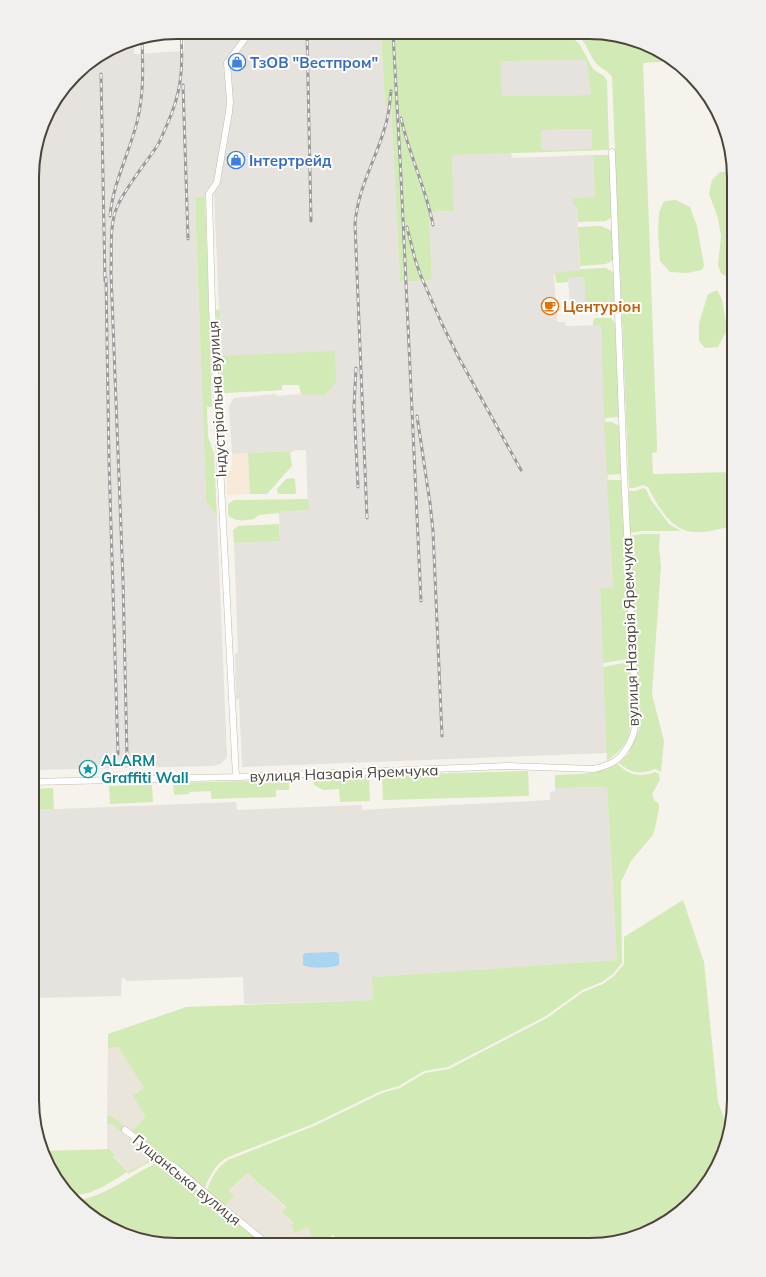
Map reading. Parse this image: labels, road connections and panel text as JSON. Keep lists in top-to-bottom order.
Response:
{
  "streets": {
    "street": ["Індустріальна вулиця", "вулиця Назарія Яремчука", "Гущанська вулиця"]
  },
  "crossings": [
    ["Індустріальна вулиця", "вулиця Назарія Яремчука"]
  ],
  "places": {
    "shop": ["ТзОВ \"Вестпром\"", "Інтертрейд"],
    "cafe": ["Центуріон"],
    "place": ["ALARM Graffiti Wall"]
  }
}
